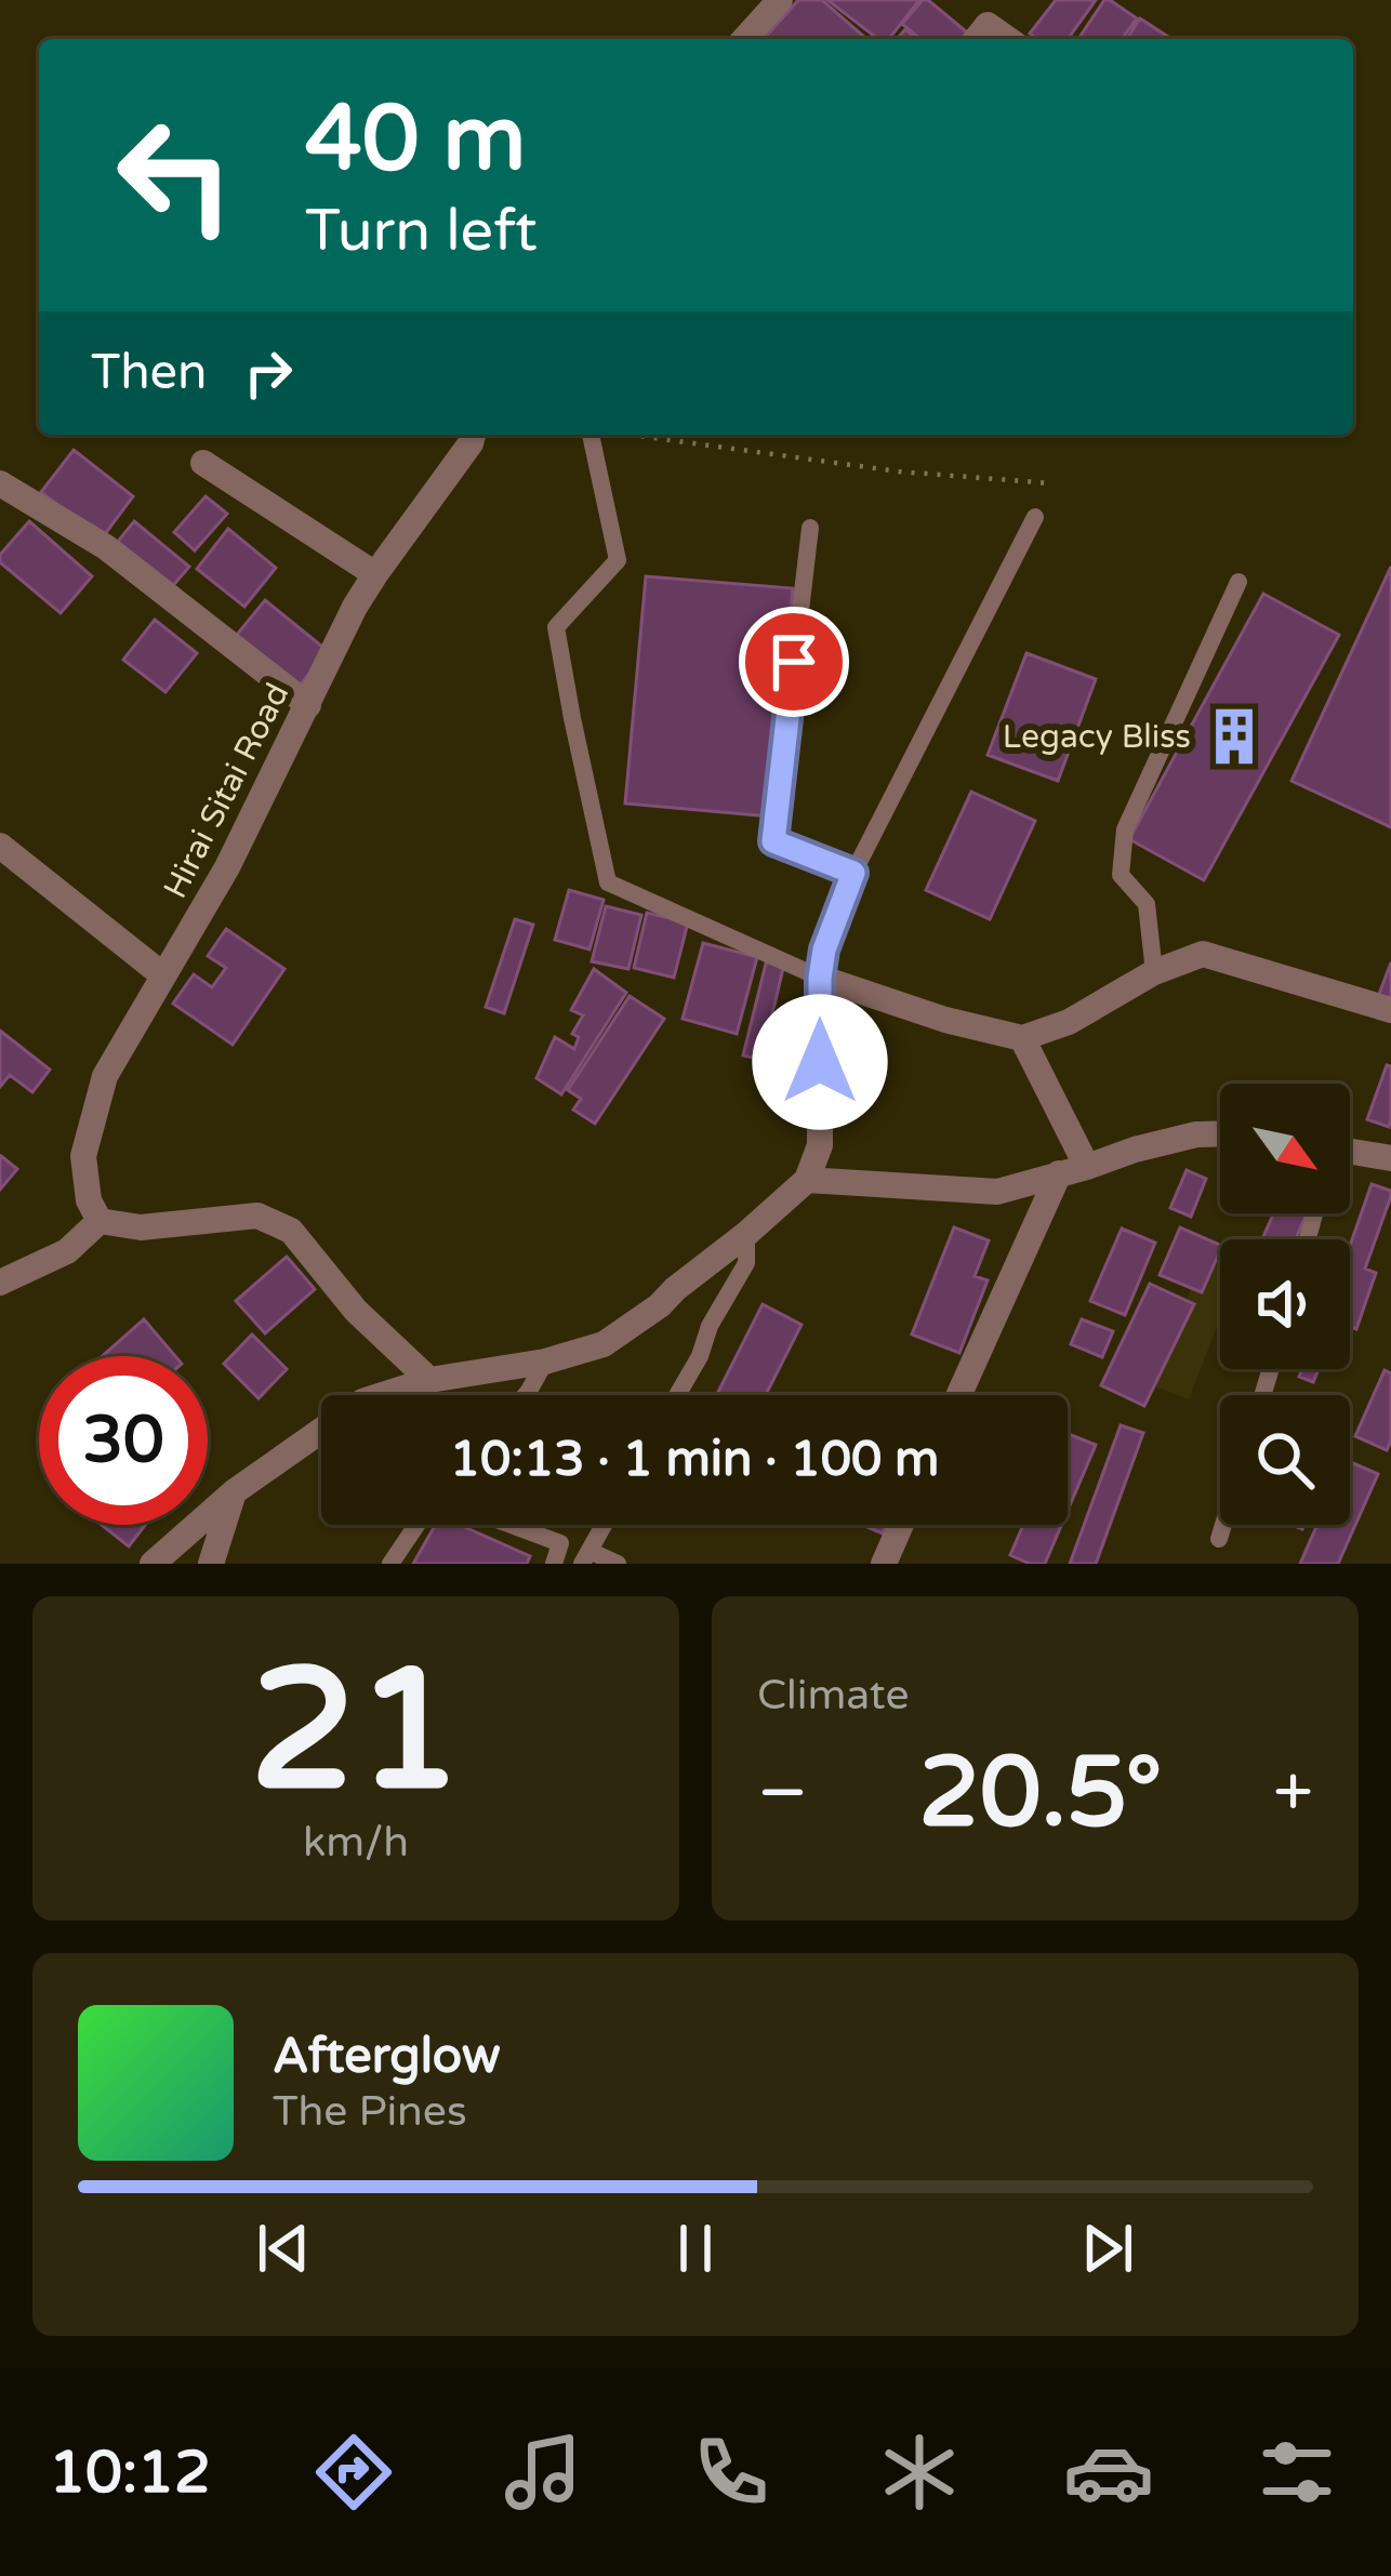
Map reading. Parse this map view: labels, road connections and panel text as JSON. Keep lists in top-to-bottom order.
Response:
{
  "streets": {
    "street": ["Hirai Sitai Road"]
  },
  "places": {
    "building": ["Legacy Bliss"]
  },
  "north": "bottom right",
  "page": {
    "turn": ["40 m", "Turn left"],
    "then": "Then",
    "limit": "30",
    "trip": "10:13 · 1 min · 100 m",
    "tile": [
      ["21", "km/h"],
      "Climate"
    ],
    "heat": ["−", "20.5°", "+"],
    "song": ["Afterglow", "The Pines"],
    "tabs": "10:12"
  }
}
